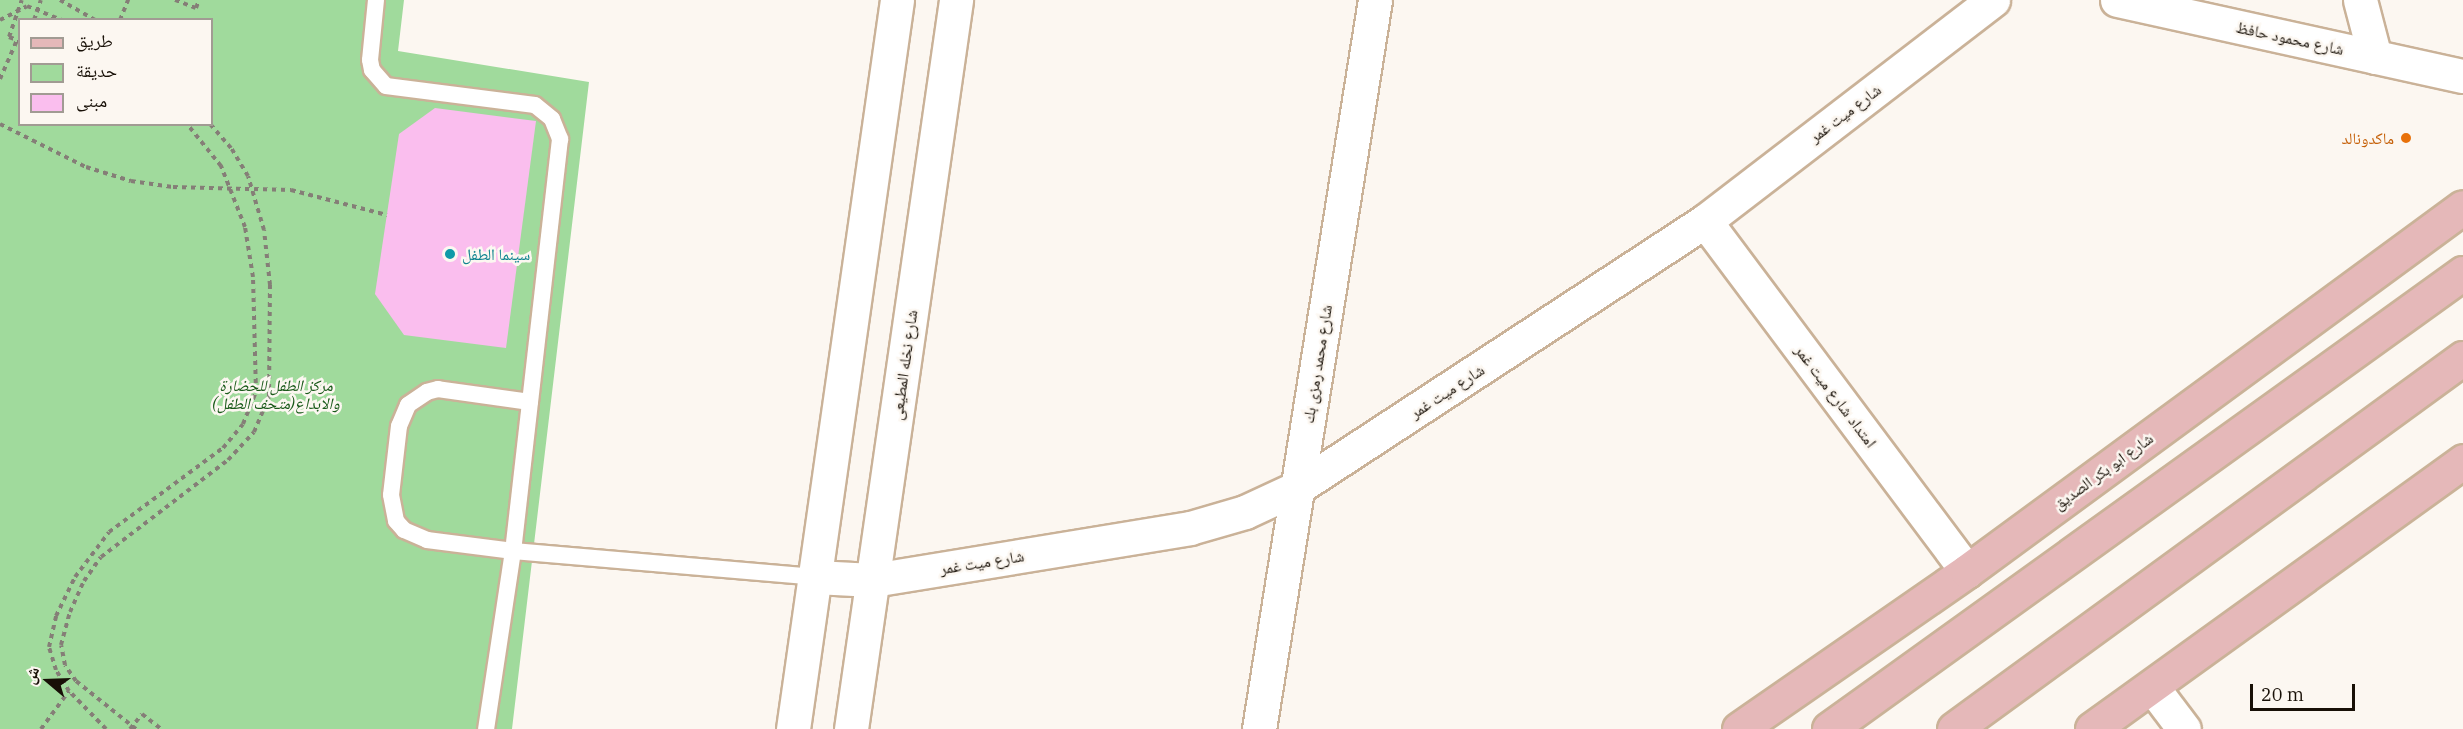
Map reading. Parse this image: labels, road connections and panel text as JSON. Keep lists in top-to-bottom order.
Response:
{
  "streets": {
    "main road": ["شارع ابو بكر الصديق"],
    "street": [
      "شارع محمود حافظ",
      "شارع ميت غمر",
      "شارع محمد رمزى بك",
      "شارع نخله المطيعى",
      "امتداد شارع ميت غمر"
    ]
  },
  "crossings": [
    ["شارع ميت غمر", "شارع محمد رمزى بك"],
    ["شارع ميت غمر", "شارع نخله المطيعى"],
    ["شارع ميت غمر", "امتداد شارع ميت غمر"],
    ["امتداد شارع ميت غمر", "شارع ابو بكر الصديق"]
  ],
  "parks": ["مركز الطفل للحضارة والابداع(متحف الطفل)"],
  "places": ["ماكدونالد", "سينما الطفل"],
  "legend": ["طريق", "حديقة", "مبنى"],
  "scale_bar": "20 m",
  "north": "left"
}
